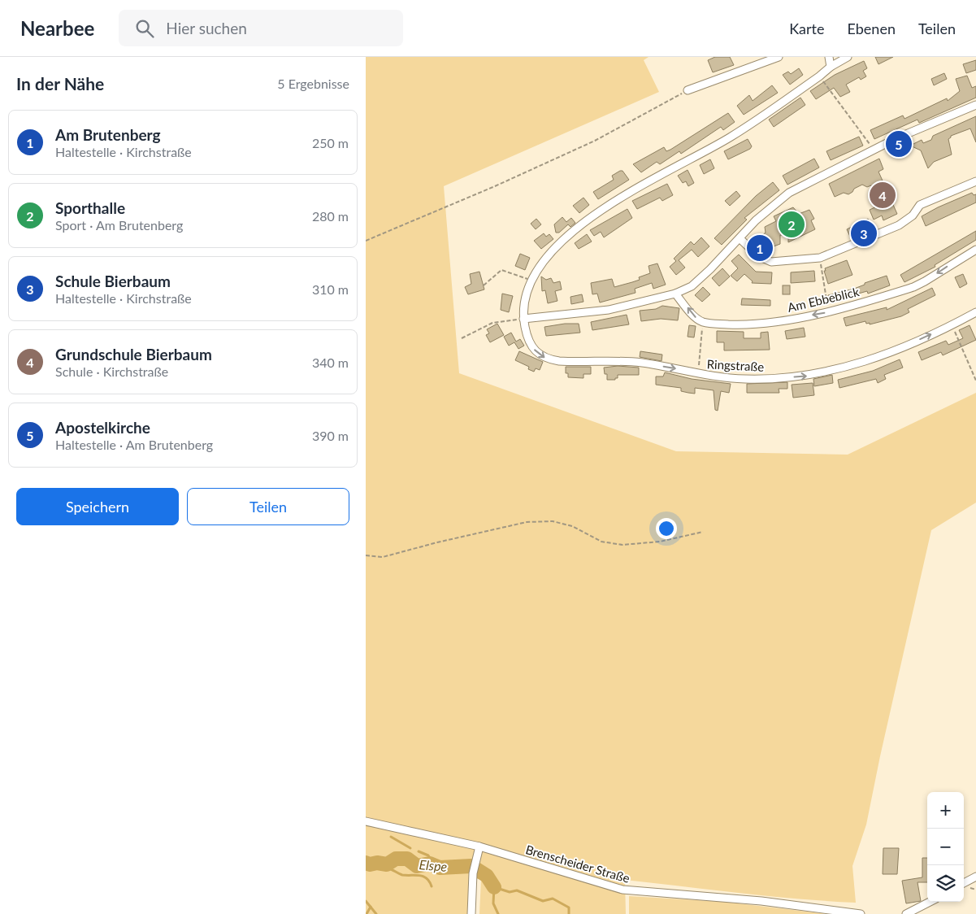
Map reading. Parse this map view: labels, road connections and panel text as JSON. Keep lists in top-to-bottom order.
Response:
{
  "streets": {
    "street": ["Am Ebbeblick", "Ringstraße", "Brenscheider Straße"]
  },
  "one_way": ["Ringstraße"],
  "water": ["Elspe"],
  "page": {
    "header": "Nearbee",
    "search": "Hier suchen",
    "nav": ["Karte", "Ebenen", "Teilen"],
    "heading": ["In der Nähe", "5 Ergebnisse"],
    "list": [
      {
        "mark": "1",
        "name": "Am Brutenberg",
        "note": "Haltestelle · Kirchstraße",
        "value": "250 m"
      },
      {
        "mark": "2",
        "name": "Sporthalle",
        "note": "Sport · Am Brutenberg",
        "value": "280 m"
      },
      {
        "mark": "3",
        "name": "Schule Bierbaum",
        "note": "Haltestelle · Kirchstraße",
        "value": "310 m"
      },
      {
        "mark": "4",
        "name": "Grundschule Bierbaum",
        "note": "Schule · Kirchstraße",
        "value": "340 m"
      },
      {
        "mark": "5",
        "name": "Apostelkirche",
        "note": "Haltestelle · Am Brutenberg",
        "value": "390 m"
      }
    ],
    "pins": [
      "5",
      "4",
      "2",
      "3",
      "1"
    ],
    "buttons": ["Speichern", "Teilen"],
    "map_buttons": ["+", "−"]
  }
}
